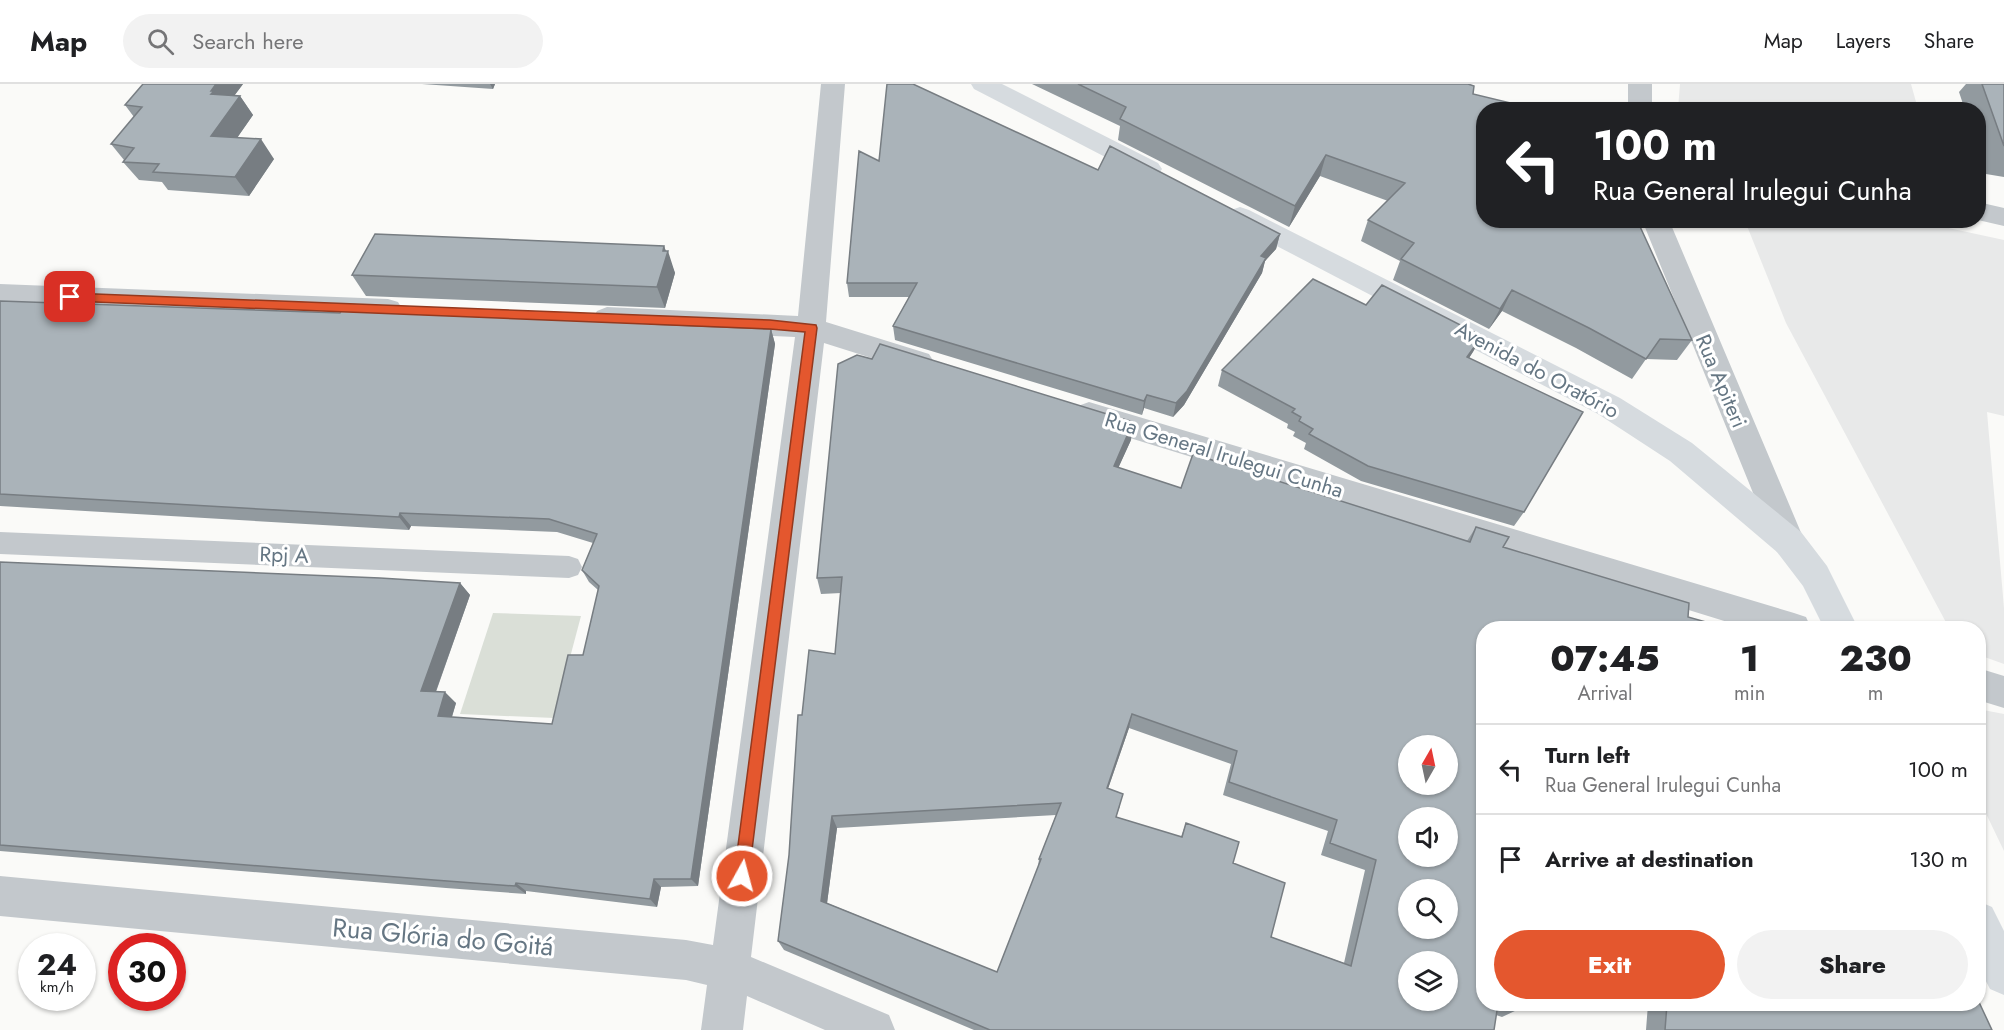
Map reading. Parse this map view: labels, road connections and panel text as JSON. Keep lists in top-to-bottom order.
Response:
{
  "streets": {
    "main road": ["Avenida do Oratório"],
    "street": ["Rua Apiteri", "Rua General Irulegui Cunha", "Rua Glória do Goitá"],
    "lane": ["Rpj A"]
  },
  "crossings": [
    ["Avenida do Oratório", "Rua Apiteri"]
  ],
  "north": "top",
  "page": {
    "header": "Map",
    "search": "Search here",
    "nav": ["Map", "Layers", "Share"],
    "turn": ["100 m", "Rua General Irulegui Cunha"],
    "eta": [
      "07:45",
      "Arrival",
      "1",
      "min",
      "230",
      "m"
    ],
    "list": [
      {
        "name": "Turn left",
        "note": "Rua General Irulegui Cunha",
        "value": "100 m"
      },
      {
        "name": "Arrive at destination",
        "value": "130 m"
      }
    ],
    "buttons": ["Exit", "Share"],
    "speed": "24 km/h",
    "limit": "30"
  }
}
